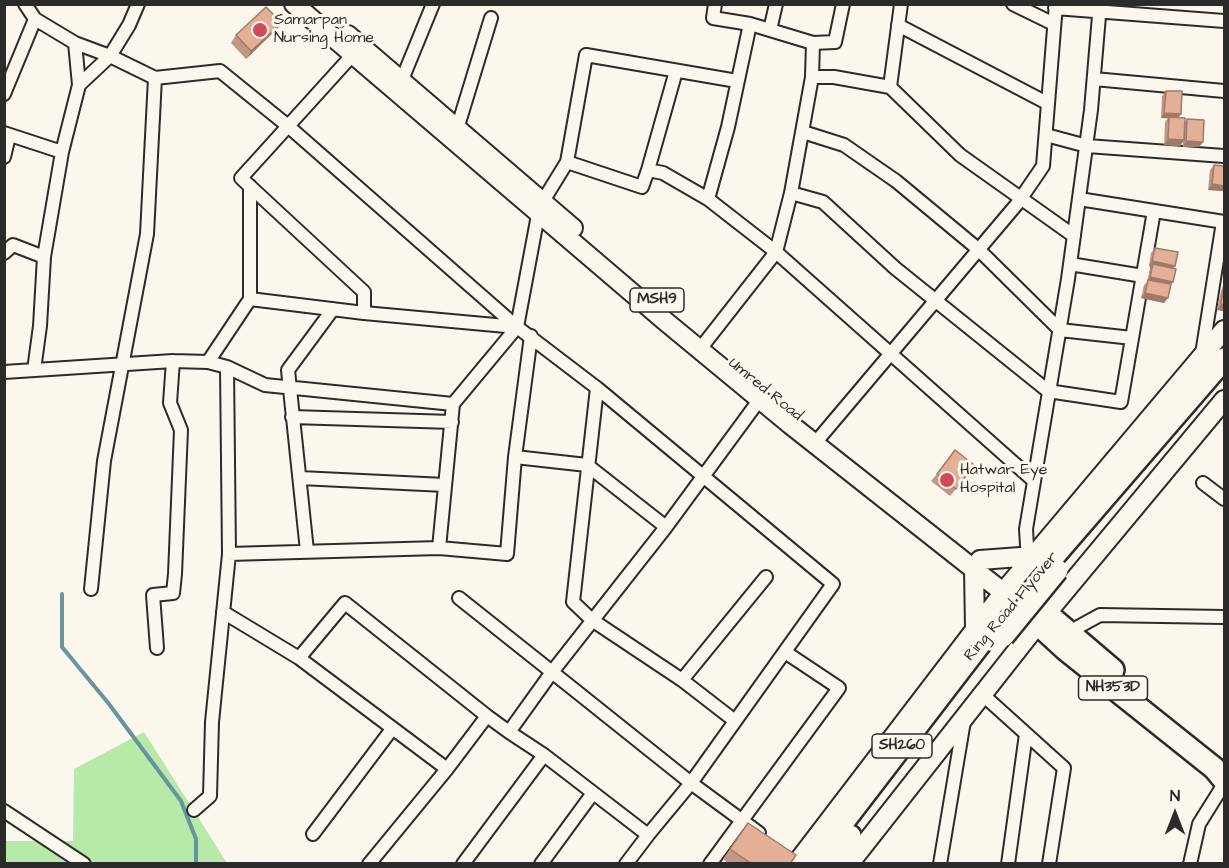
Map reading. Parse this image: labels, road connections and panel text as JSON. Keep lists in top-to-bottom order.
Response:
{
  "streets": {
    "highway": ["Ring Road Flyover", "NH353D", "SH260"],
    "main road": ["MSH9", "Umred Road"]
  },
  "crossings": [
    ["Umred Road", "NH353D"]
  ],
  "places": ["Samarpan Nursing Home", "Hatwar Eye Hospital"],
  "north": "top"
}
